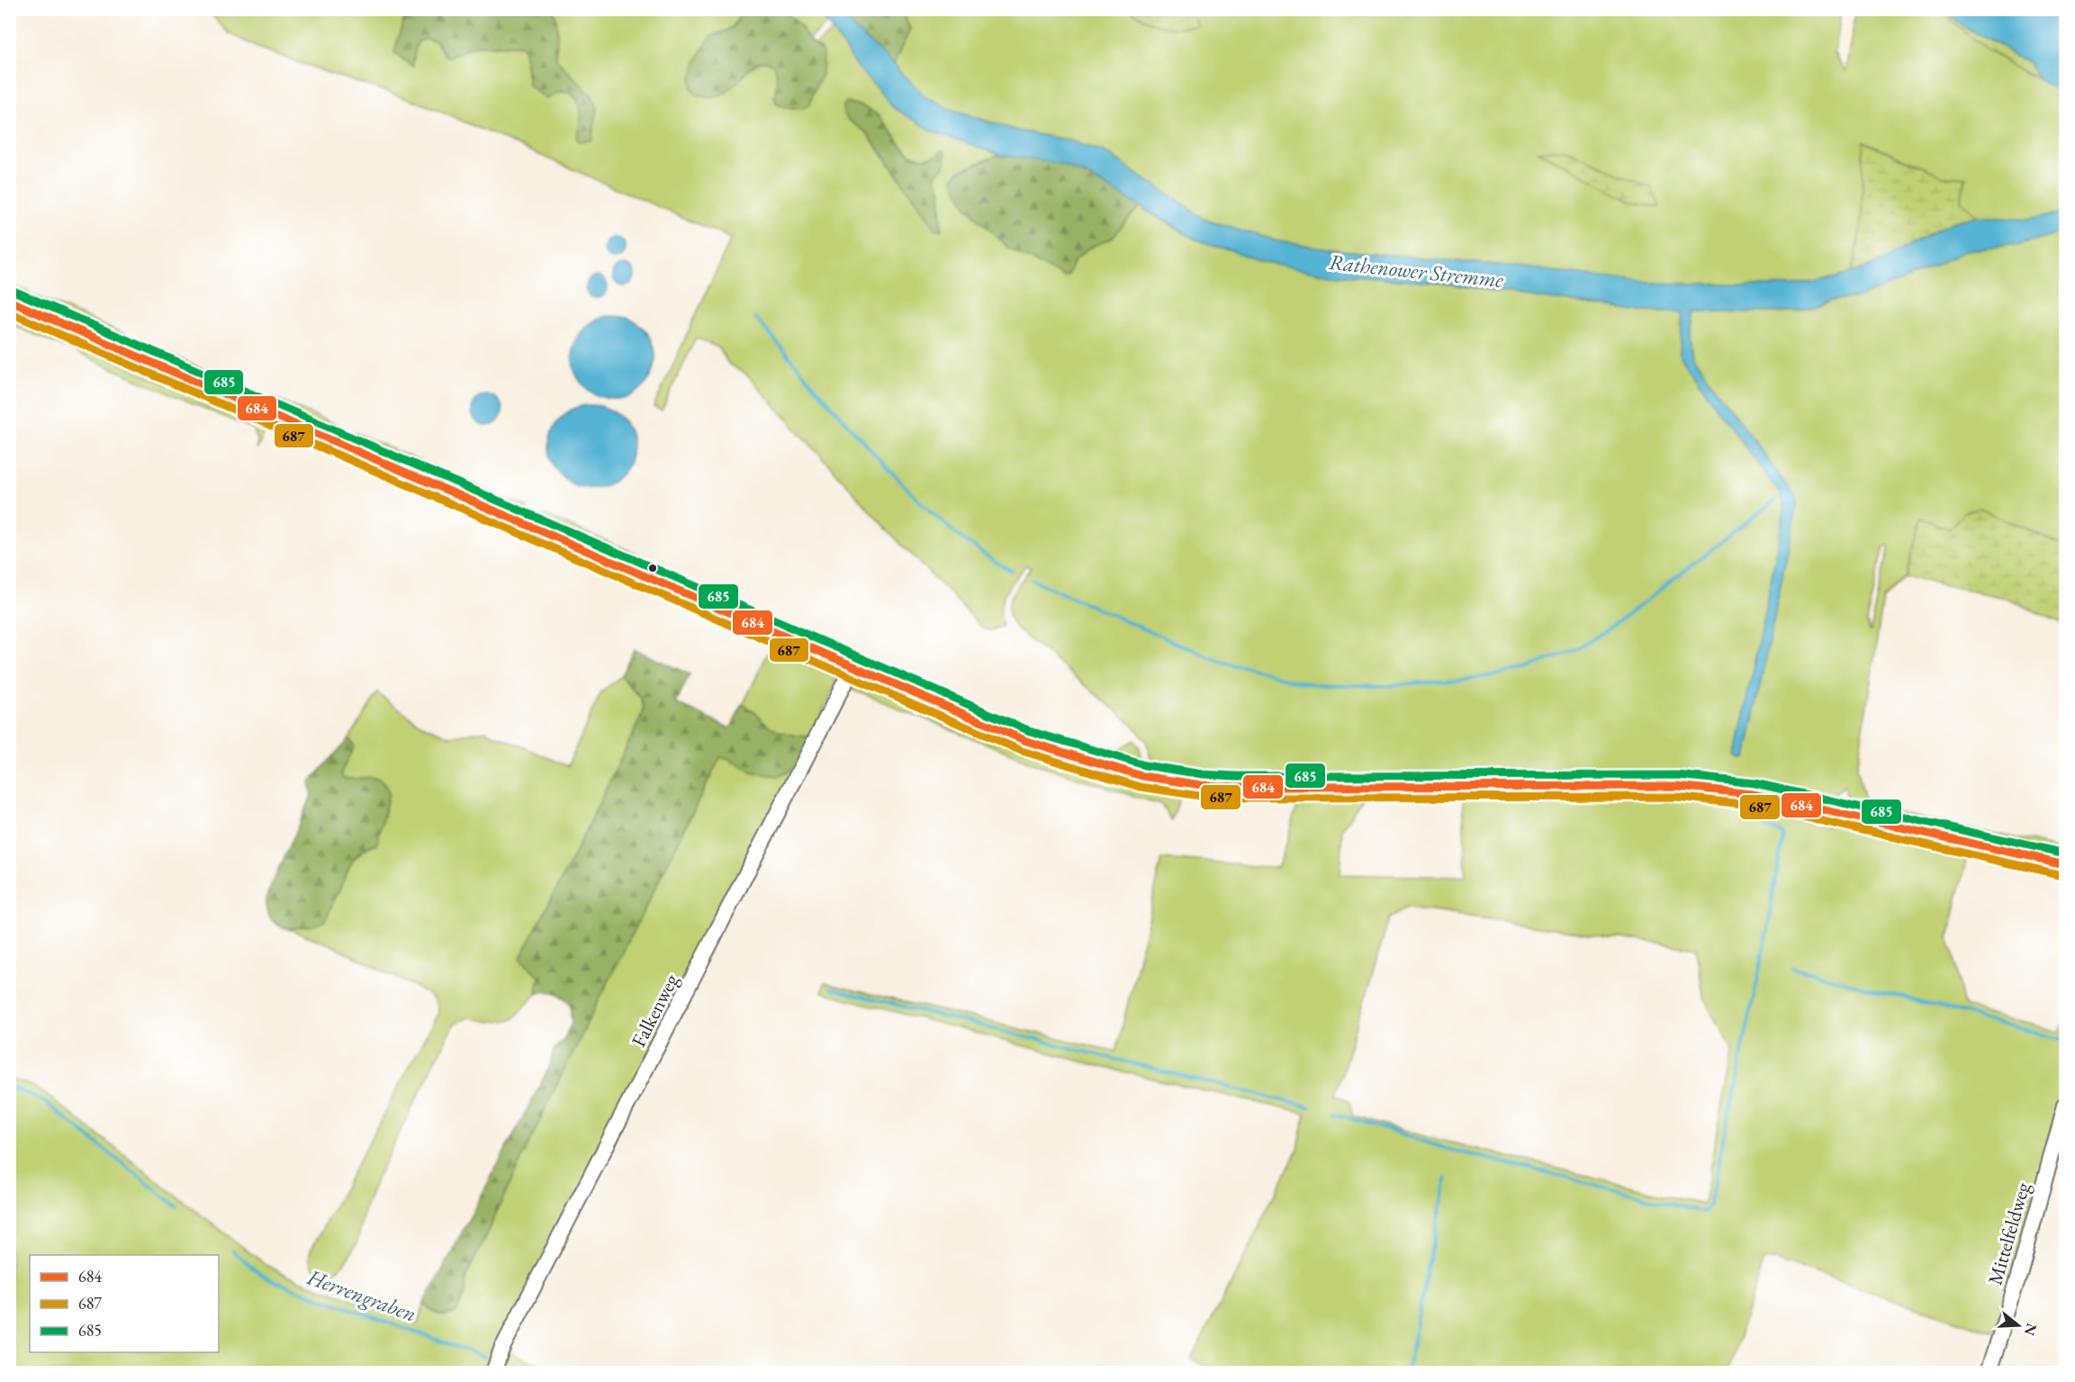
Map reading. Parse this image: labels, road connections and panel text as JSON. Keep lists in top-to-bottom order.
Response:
{
  "streets": {
    "street": ["Falkenweg", "Mittelfeldweg"]
  },
  "water": ["Rathenower Stremme", "Herrengraben"],
  "lines": ["transit line 685", "transit line 684", "transit line 687"],
  "legend": ["684", "687", "685"],
  "north": "right"
}
